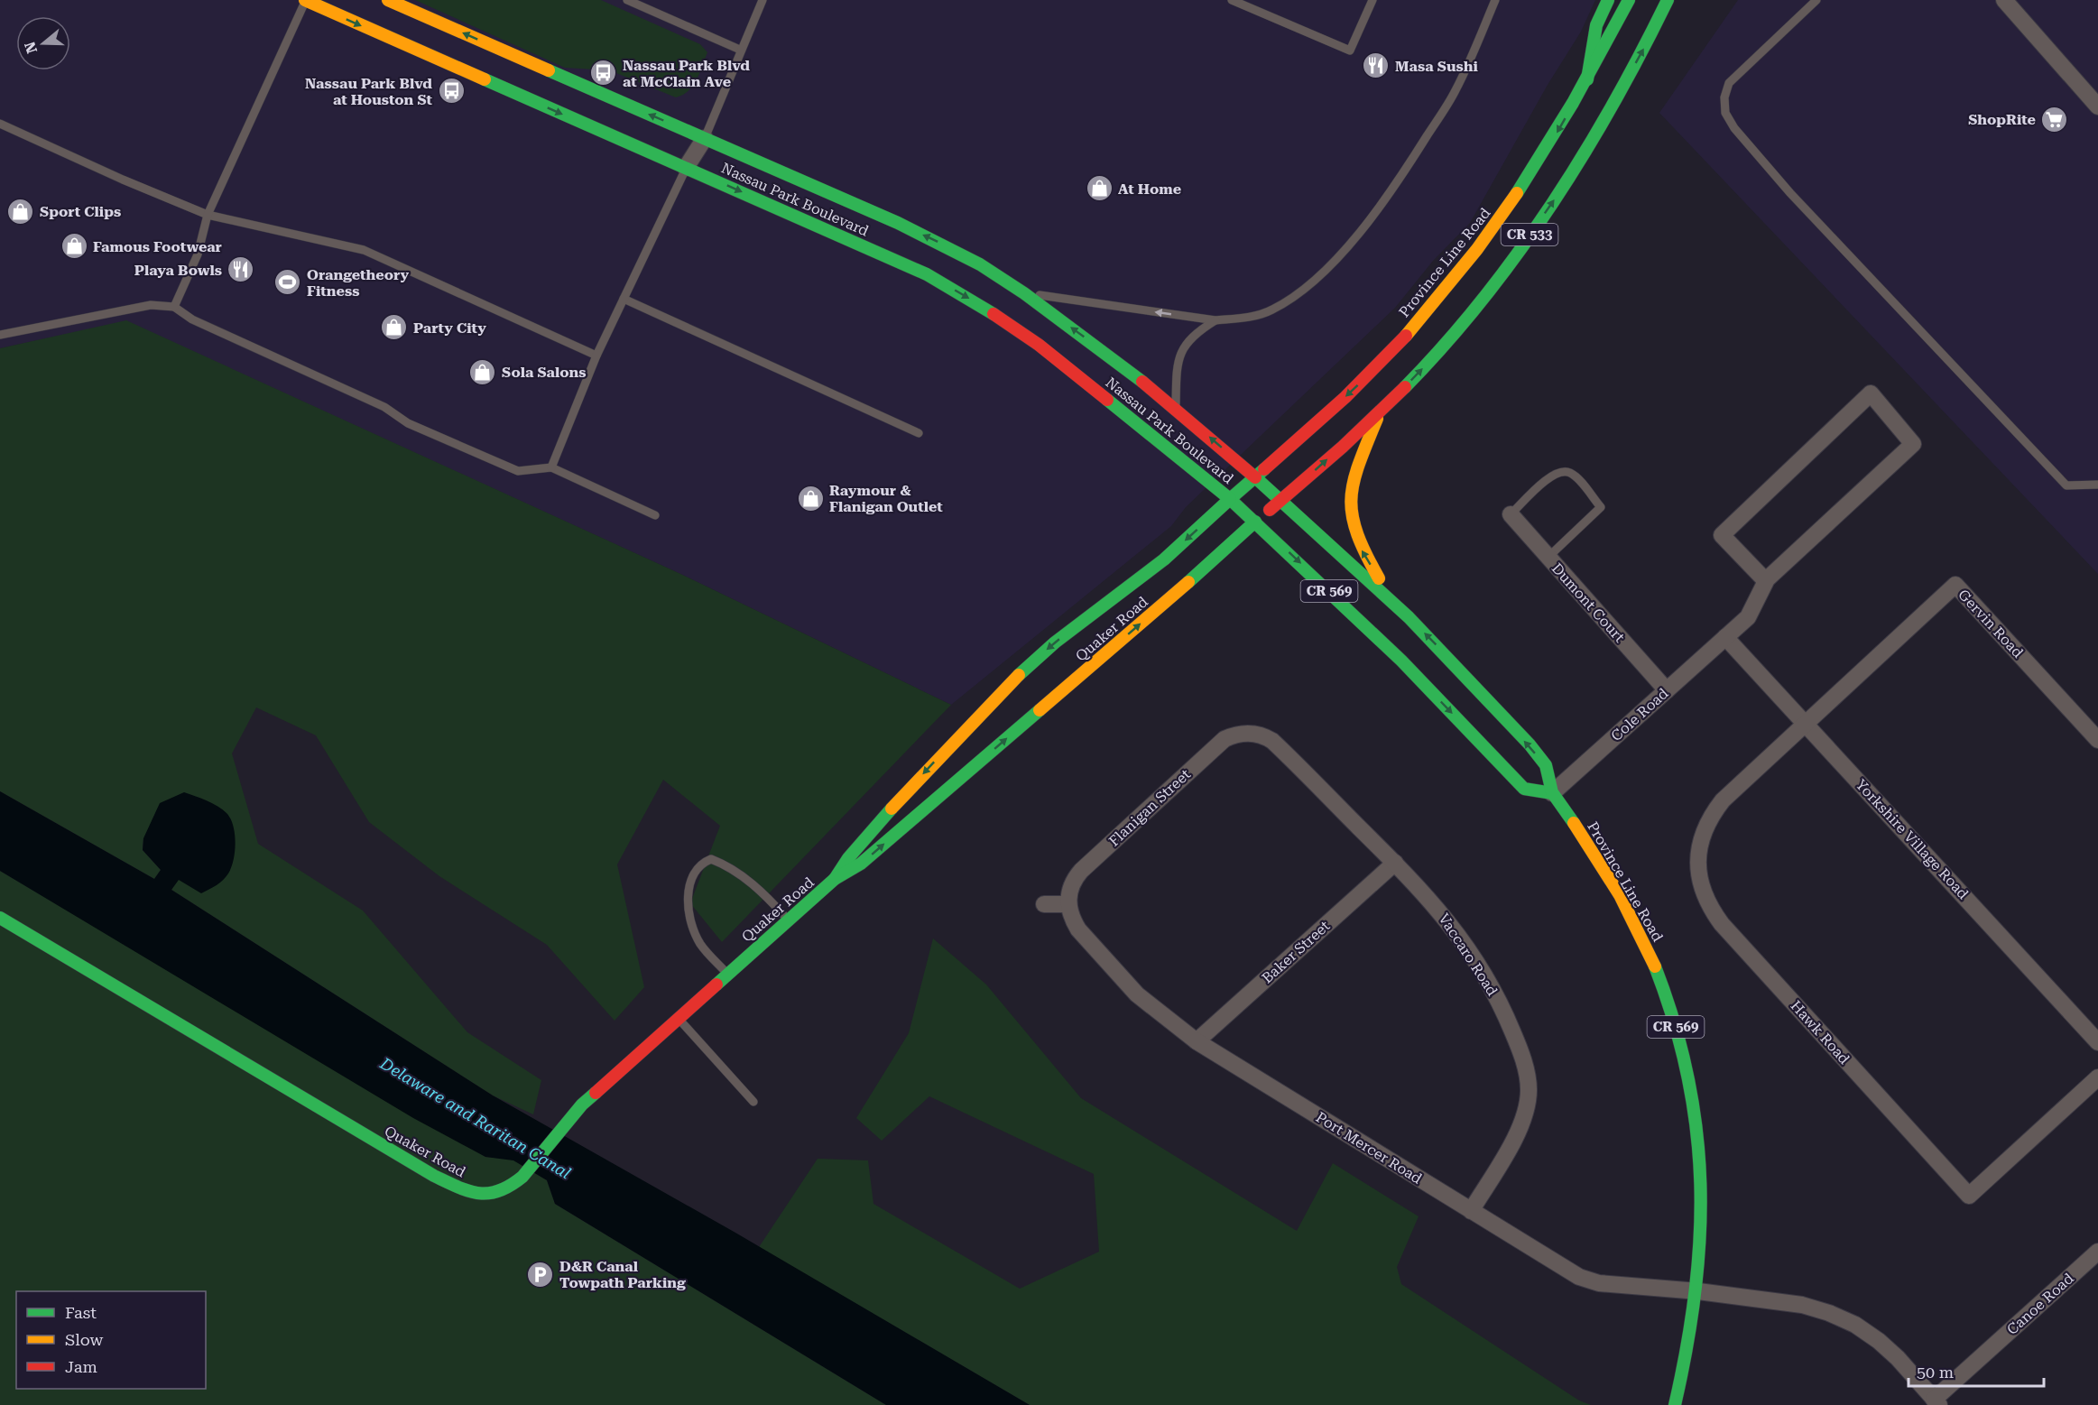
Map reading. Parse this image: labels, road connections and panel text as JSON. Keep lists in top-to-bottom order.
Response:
{
  "streets": {
    "main road": [
      "Nassau Park Boulevard",
      "CR 533",
      "Province Line Road",
      "CR 569",
      "Quaker Road"
    ],
    "street": [
      "Dumont Court",
      "Gervin Road",
      "Cole Road",
      "Flanigan Street",
      "Yorkshire Village Road",
      "Baker Street",
      "Vaccaro Road",
      "Hawk Road",
      "Port Mercer Road",
      "Canoe Road"
    ]
  },
  "crossings": [
    ["Nassau Park Boulevard", "CR 533"],
    ["Nassau Park Boulevard", "Province Line Road"],
    ["Nassau Park Boulevard", "CR 569"],
    ["Nassau Park Boulevard", "Quaker Road"],
    ["CR 533", "Province Line Road"],
    ["CR 533", "CR 569"],
    ["CR 533", "Quaker Road"],
    ["Province Line Road", "CR 569"],
    ["Province Line Road", "Cole Road"],
    ["Province Line Road", "Port Mercer Road"],
    ["CR 569", "Quaker Road"],
    ["CR 569", "Cole Road"],
    ["Dumont Court", "Cole Road"],
    ["Gervin Road", "Yorkshire Village Road"],
    ["Gervin Road", "Hawk Road"],
    ["Cole Road", "Yorkshire Village Road"],
    ["Flanigan Street", "Vaccaro Road"],
    ["Flanigan Street", "Port Mercer Road"],
    ["Yorkshire Village Road", "Hawk Road"],
    ["Baker Street", "Vaccaro Road"],
    ["Baker Street", "Port Mercer Road"],
    ["Vaccaro Road", "Port Mercer Road"],
    ["Port Mercer Road", "Canoe Road"]
  ],
  "water": ["Delaware and Raritan Canal"],
  "places": {
    "restaurant": ["Masa Sushi", "Playa Bowls"],
    "bus stop": ["Nassau Park Blvd at McClain Ave", "Nassau Park Blvd at Houston St"],
    "supermarket": ["ShopRite"],
    "shop": [
      "At Home",
      "Sport Clips",
      "Famous Footwear",
      "Party City",
      "Sola Salons",
      "Raymour & Flanigan Outlet"
    ],
    "sports": ["Orangetheory Fitness"],
    "parking": ["D&R Canal Towpath Parking"]
  },
  "legend": ["Fast", "Slow", "Jam"],
  "scale_bar": "50 m",
  "north": "left"
}
